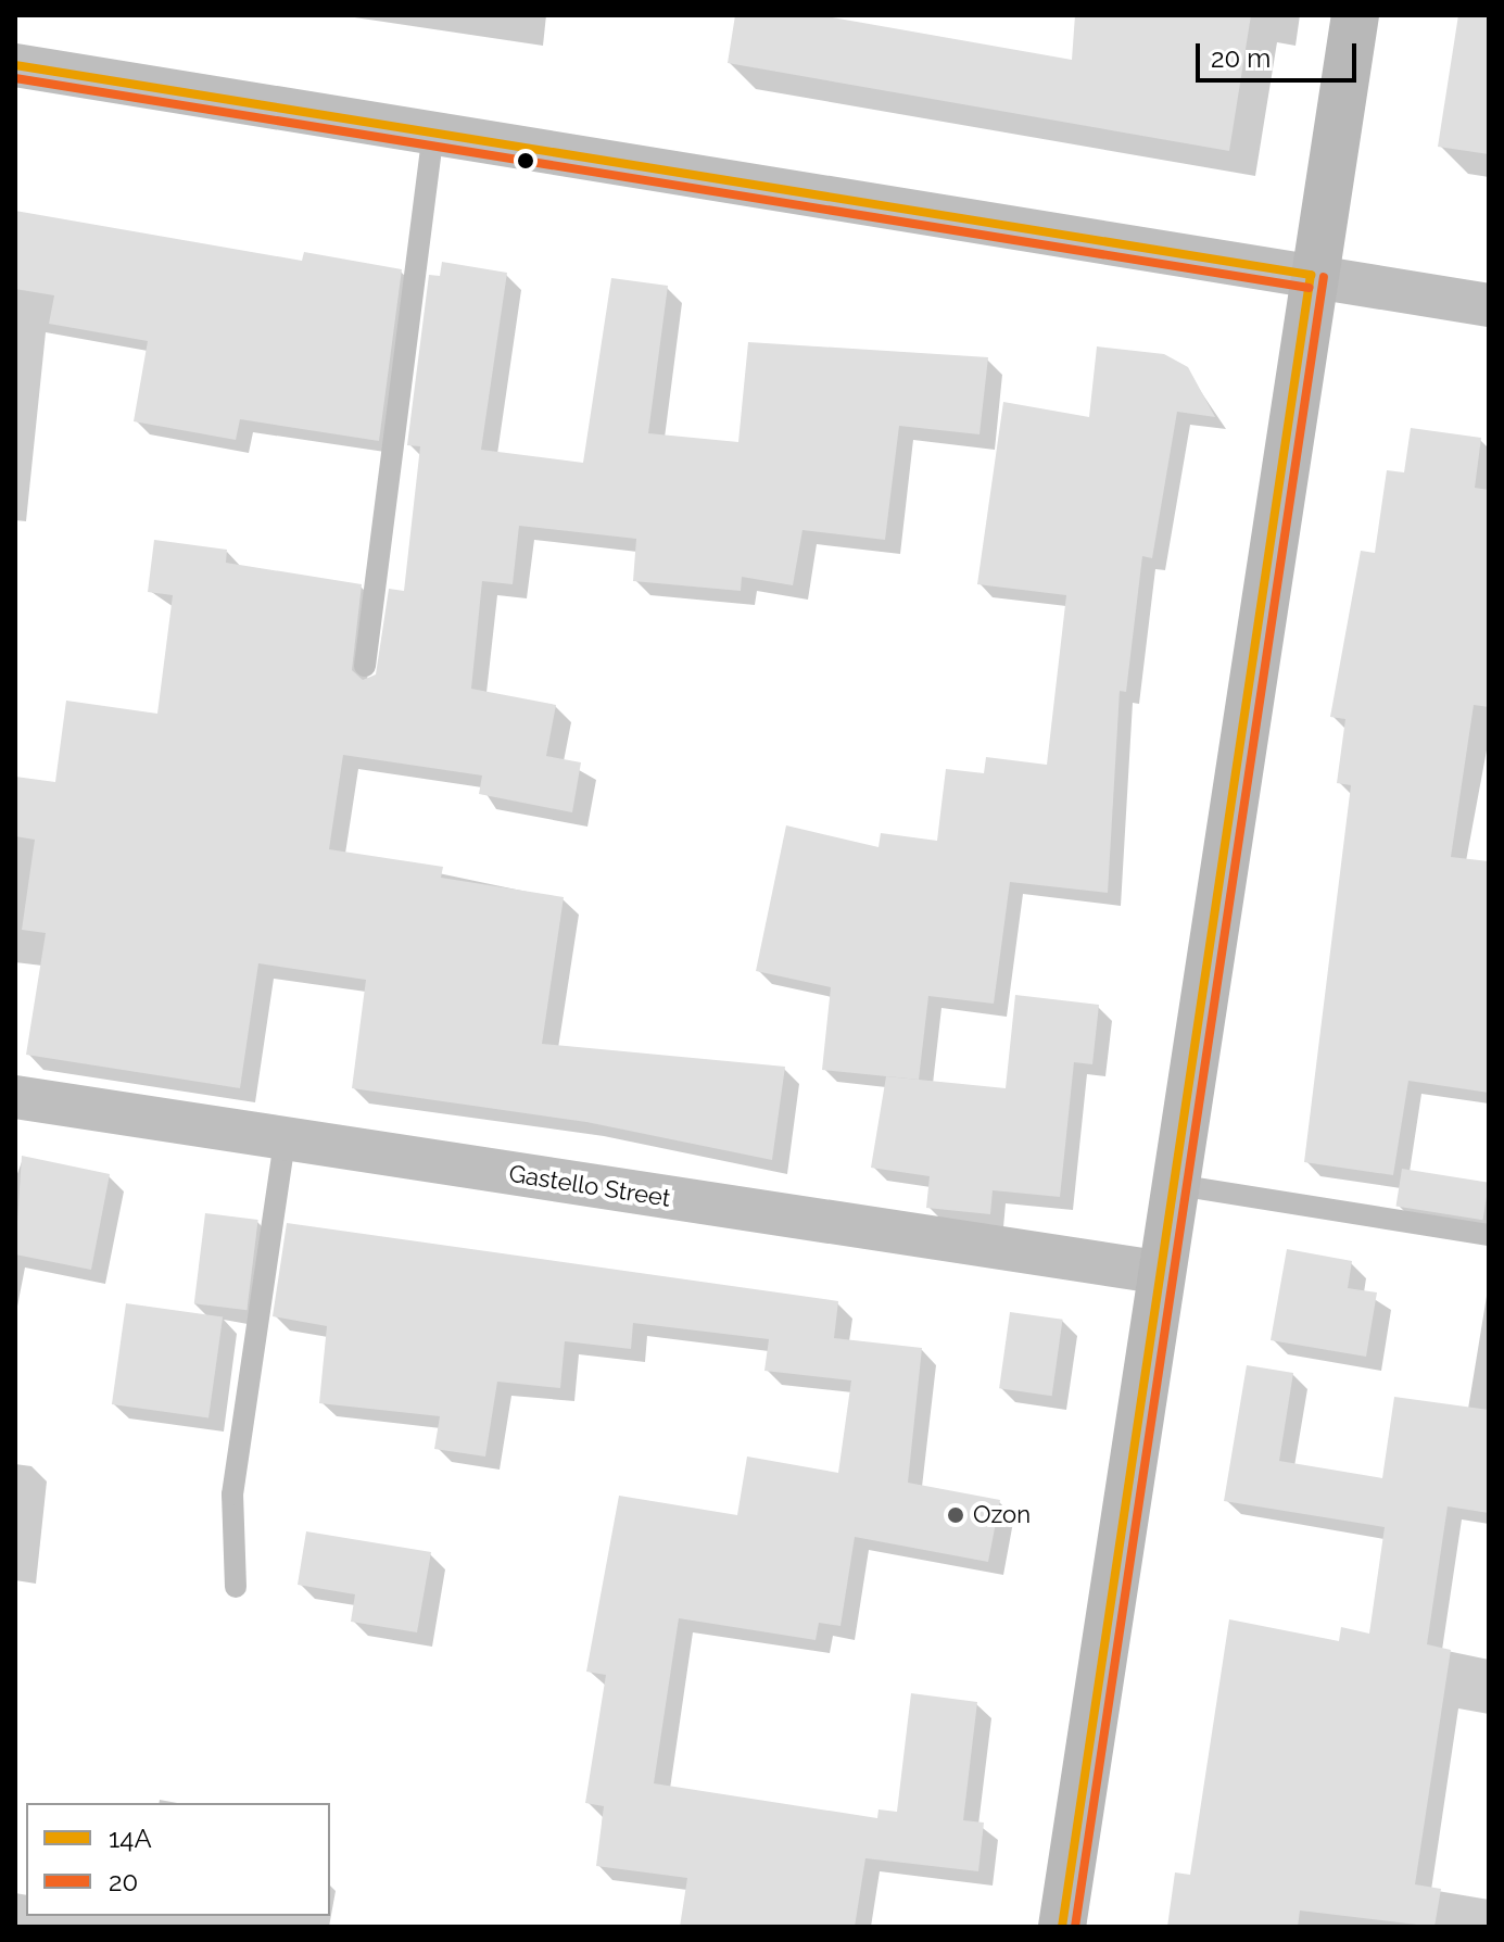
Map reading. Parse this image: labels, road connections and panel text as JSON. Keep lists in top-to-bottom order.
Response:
{
  "streets": {
    "street": ["Gastello Street"]
  },
  "places": ["Ozon"],
  "lines": ["transit line 14А", "transit line 20"],
  "legend": ["14А", "20"],
  "scale_bar": "20 m"
}
